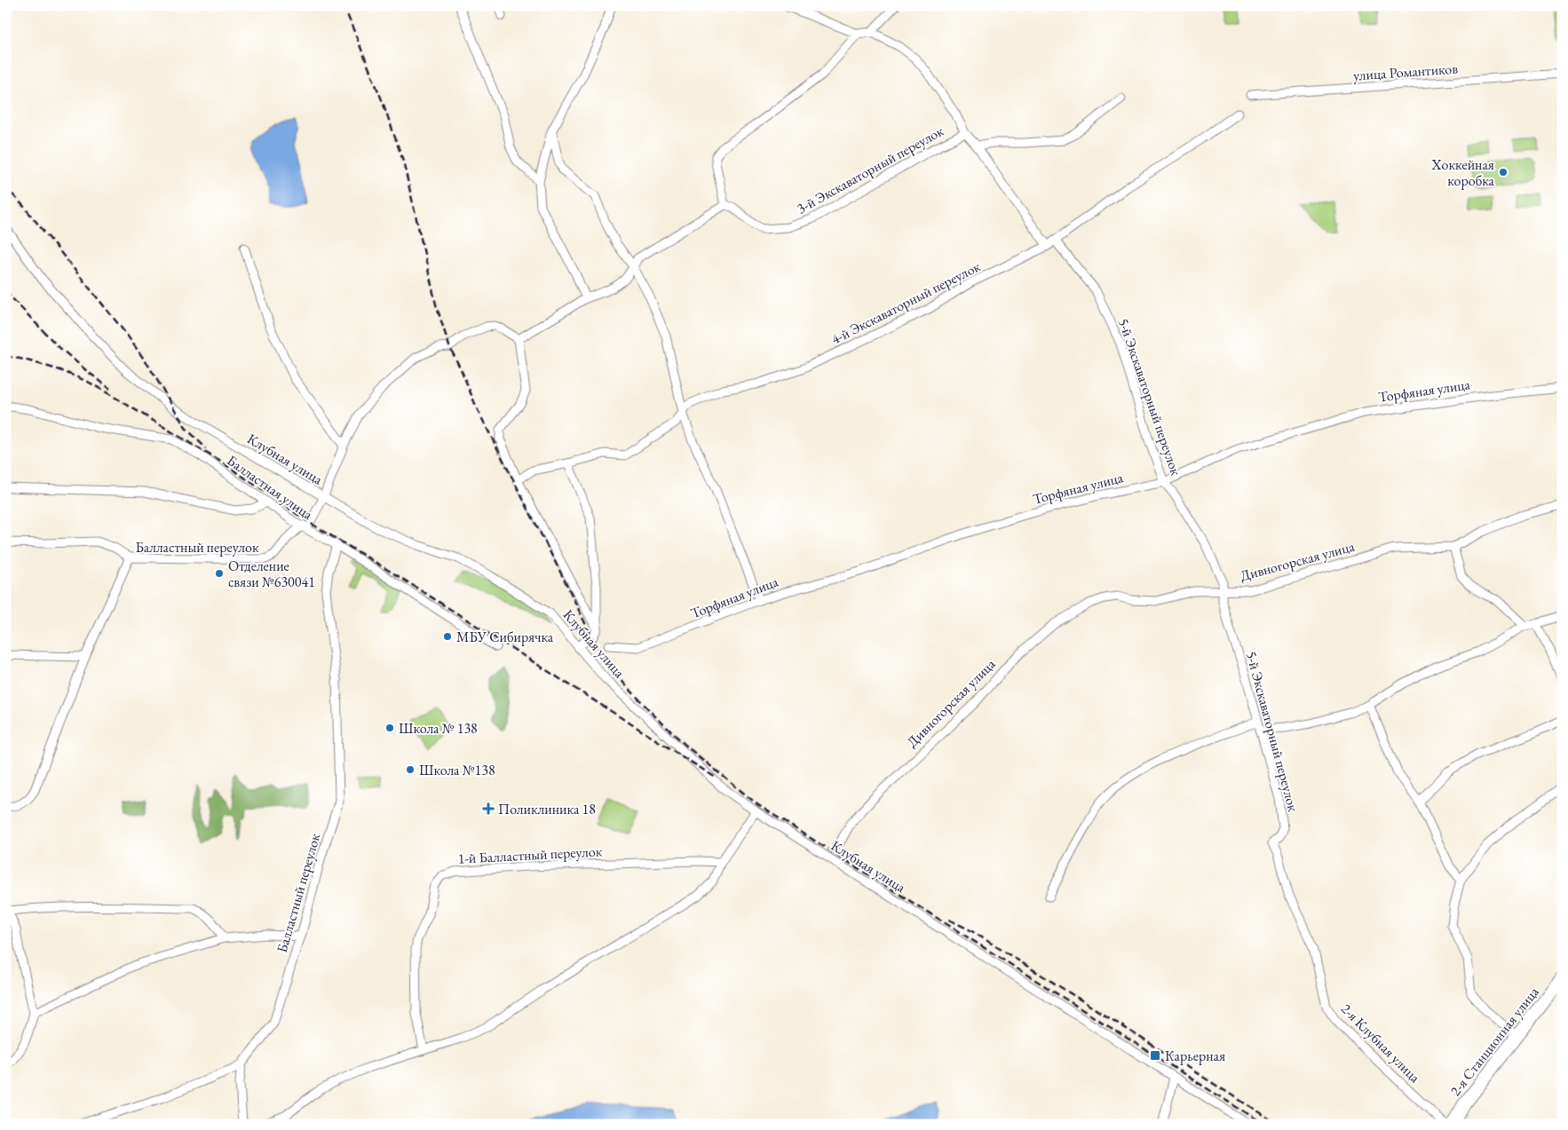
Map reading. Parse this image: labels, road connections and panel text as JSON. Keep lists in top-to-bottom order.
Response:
{
  "streets": {
    "main road": ["2-я Станционная улица"],
    "street": [
      "улица Романтиков",
      "3-й Экскаваторный переулок",
      "4-й Экскаваторный переулок",
      "Торфяная улица",
      "5-й Экскаваторный переулок",
      "Клубная улица",
      "Балластная улица",
      "Балластный переулок",
      "Дивногорская улица",
      "1-й Балластный переулок",
      "2-я Клубная улица"
    ]
  },
  "crossings": [
    ["3-й Экскаваторный переулок", "5-й Экскаваторный переулок"],
    ["4-й Экскаваторный переулок", "5-й Экскаваторный переулок"],
    ["Торфяная улица", "5-й Экскаваторный переулок"],
    ["5-й Экскаваторный переулок", "Дивногорская улица"],
    ["5-й Экскаваторный переулок", "2-я Клубная улица"],
    ["Клубная улица", "Балластный переулок"],
    ["Балластная улица", "Балластный переулок"]
  ],
  "places": {
    "other": [
      "Хоккейная коробка",
      "Отделение связи №630041",
      "МБУ Сибирячка",
      "Школа № 138",
      "Школа №138"
    ],
    "health": ["Поликлиника 18"],
    "transit": ["Карьерная"]
  }
}
